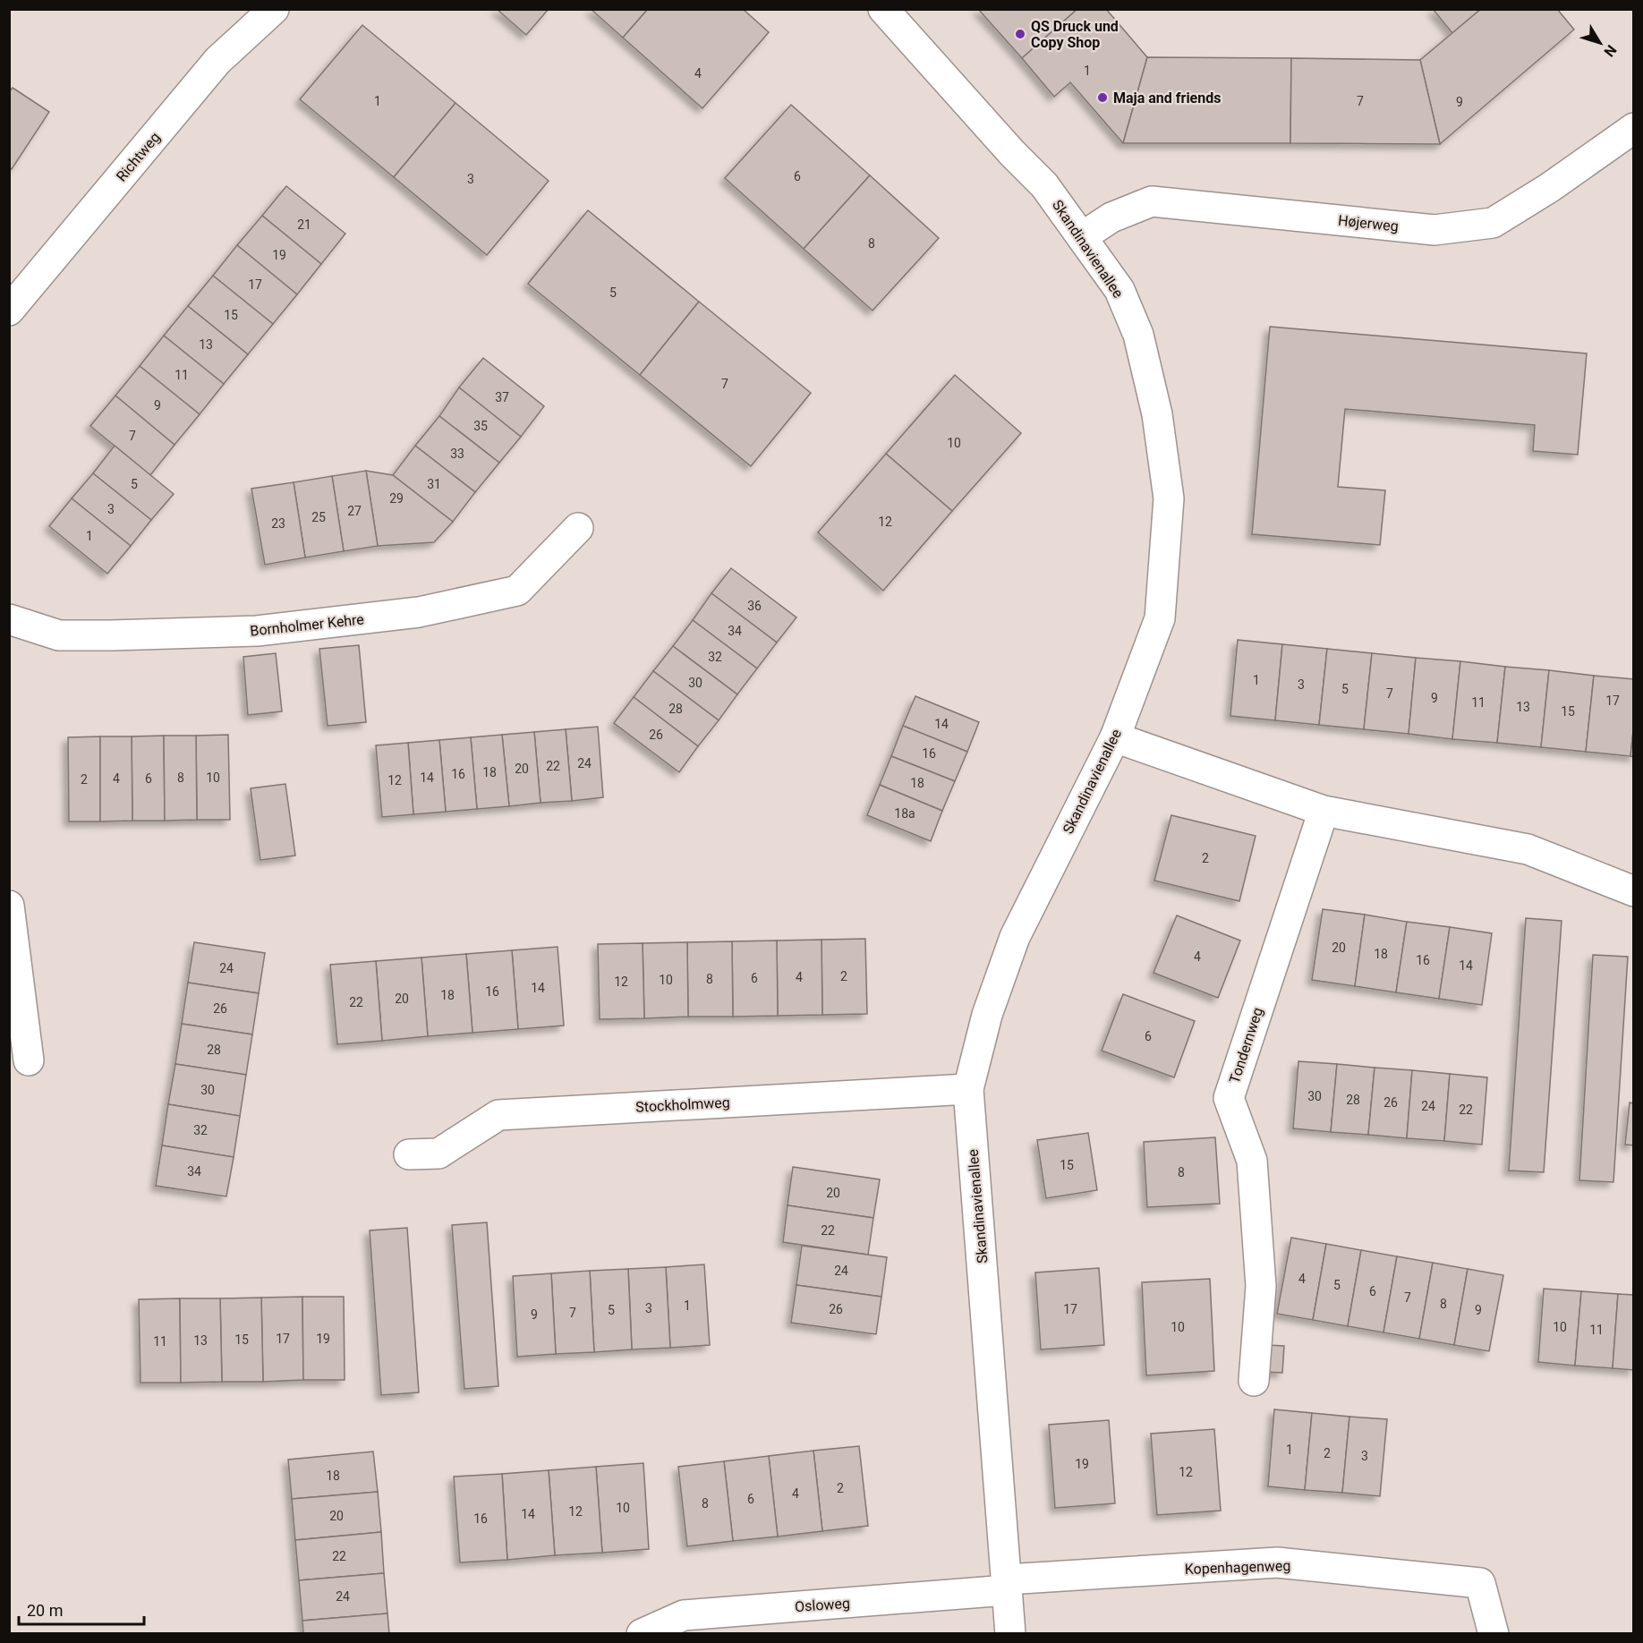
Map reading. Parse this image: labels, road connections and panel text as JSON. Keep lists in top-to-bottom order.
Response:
{
  "streets": {
    "street": [
      "Richtweg",
      "Højerweg",
      "Skandinavienallee",
      "Bornholmer Kehre",
      "Tondernweg",
      "Stockholmweg",
      "Kopenhagenweg",
      "Osloweg"
    ]
  },
  "crossings": [
    ["Højerweg", "Skandinavienallee"],
    ["Skandinavienallee", "Stockholmweg"],
    ["Skandinavienallee", "Kopenhagenweg"],
    ["Skandinavienallee", "Osloweg"],
    ["Kopenhagenweg", "Osloweg"]
  ],
  "places": ["QS Druck und Copy Shop", "Maja and friends"],
  "house_numbers": [
    "1",
    "4",
    "1",
    "7",
    "9",
    "6",
    "3",
    "21",
    "8",
    "19",
    "17",
    "5",
    "15",
    "13",
    "11",
    "7",
    "37",
    "9",
    "35",
    "7",
    "10",
    "33",
    "5",
    "31",
    "29",
    "3",
    "27",
    "25",
    "12",
    "23",
    "1",
    "36",
    "34",
    "32",
    "1",
    "30",
    "3",
    "5",
    "7",
    "9",
    "17",
    "11",
    "13",
    "28",
    "15",
    "14",
    "26",
    "16",
    "24",
    "22",
    "20",
    "18",
    "16",
    "8",
    "10",
    "14",
    "4",
    "6",
    "2",
    "12",
    "18",
    "18a",
    "2",
    "20",
    "18",
    "4",
    "16",
    "14",
    "24",
    "2",
    "4",
    "6",
    "8",
    "10",
    "12",
    "14",
    "16",
    "18",
    "20",
    "22",
    "26",
    "6",
    "28",
    "30",
    "30",
    "28",
    "26",
    "24",
    "22",
    "32",
    "15",
    "34",
    "8",
    "20",
    "22",
    "24",
    "4",
    "5",
    "6",
    "7",
    "8",
    "1",
    "3",
    "26",
    "17",
    "5",
    "9",
    "7",
    "9",
    "10",
    "10",
    "11",
    "17",
    "19",
    "15",
    "13",
    "11",
    "1",
    "2",
    "3",
    "19",
    "12",
    "18",
    "2",
    "4",
    "6",
    "8",
    "10",
    "12",
    "14",
    "20",
    "16",
    "22",
    "24"
  ],
  "scale_bar": "20 m",
  "north": "bottom right"
}
